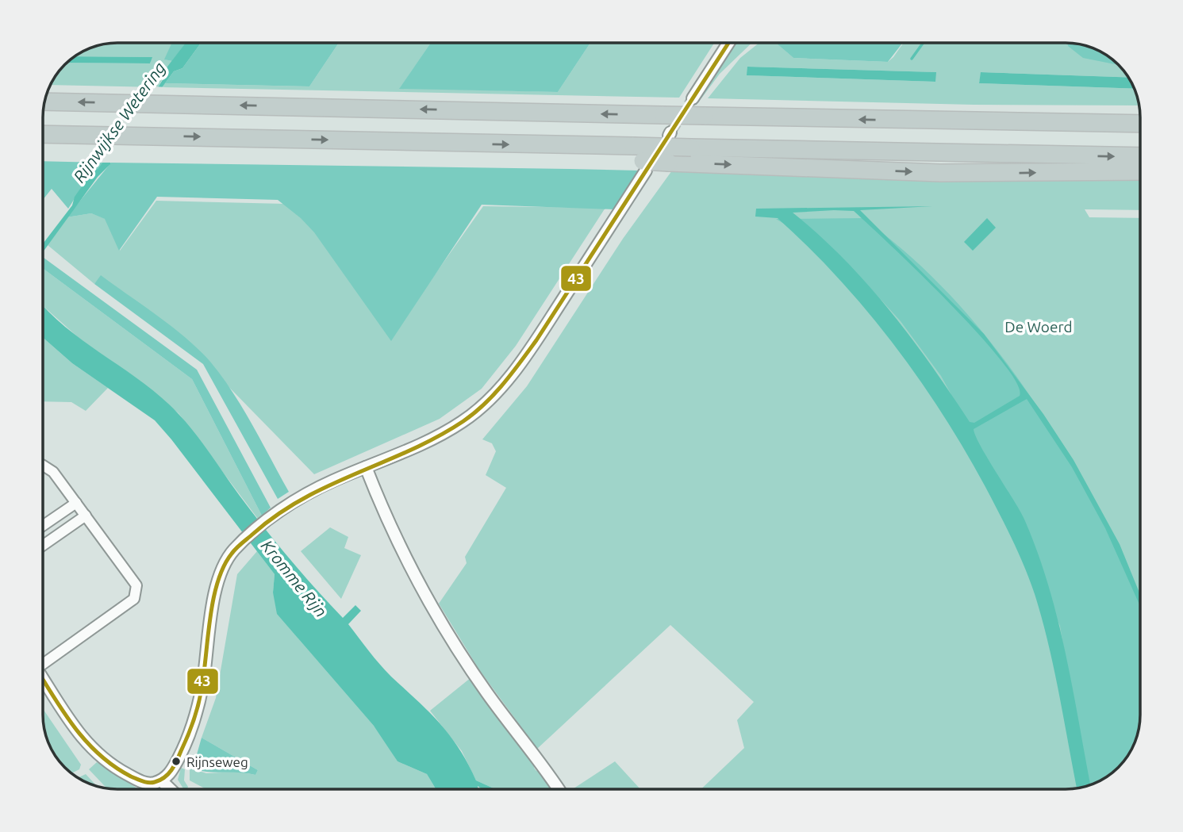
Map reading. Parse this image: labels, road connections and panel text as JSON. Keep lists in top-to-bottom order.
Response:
{
  "water": ["Rijnwijkse Wetering", "Kromme Rijn"],
  "parks": ["De Woerd"],
  "places": ["Rijnseweg"],
  "lines": ["transit line 43"]
}
